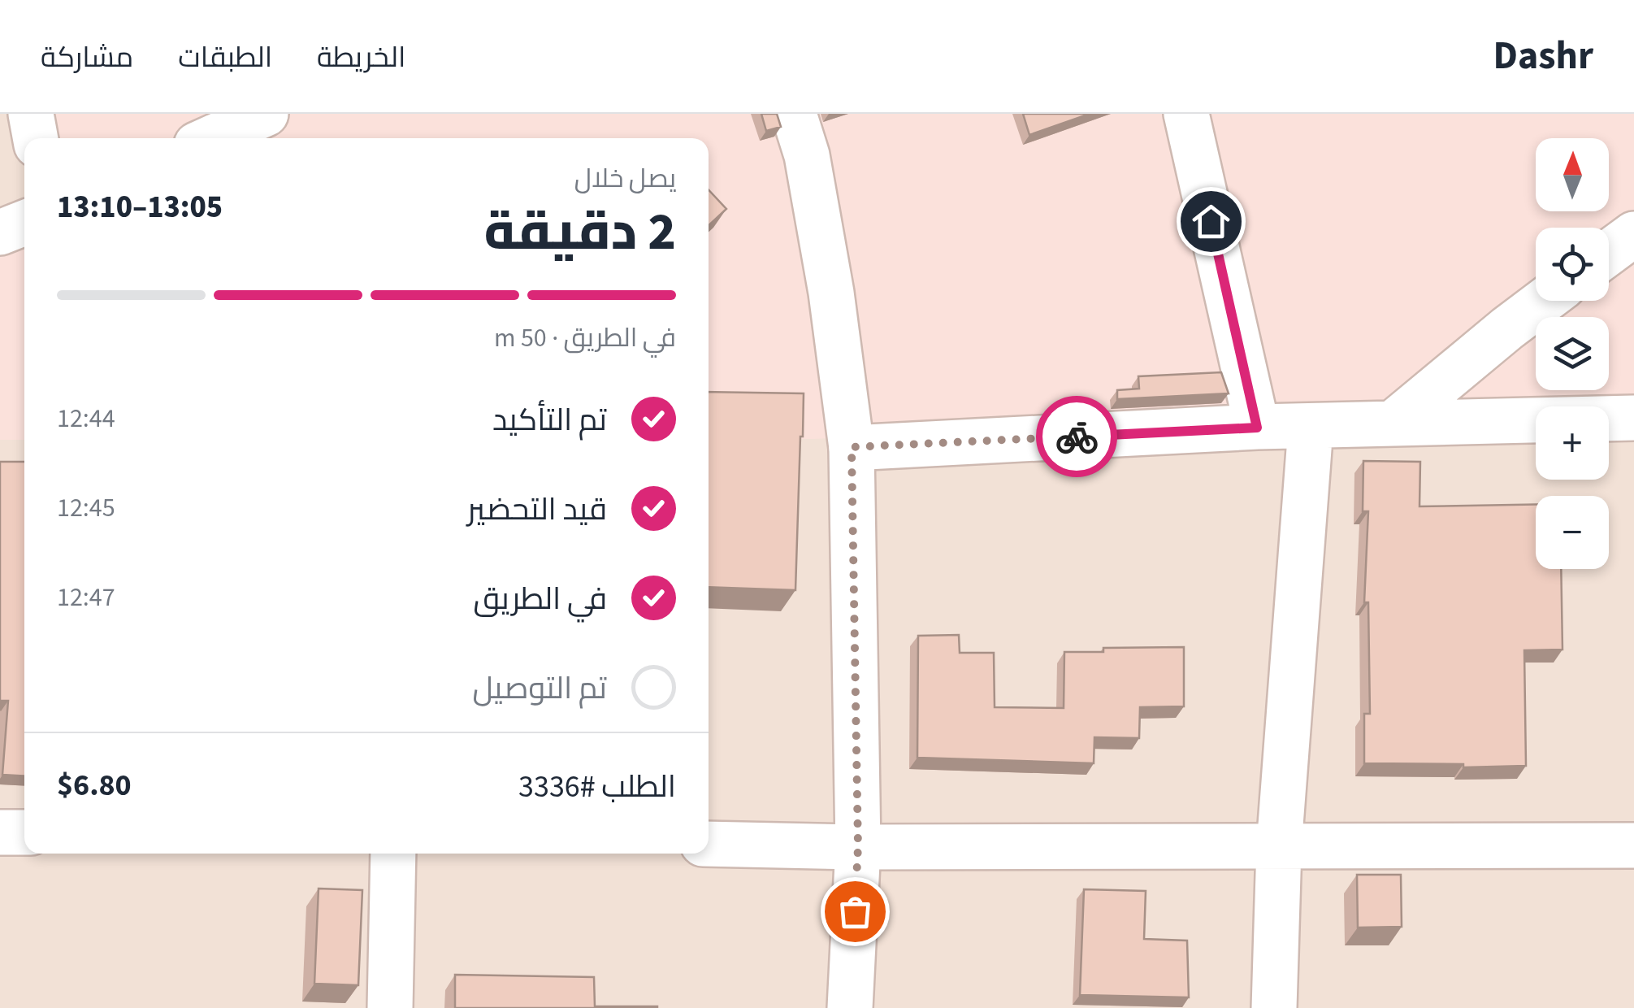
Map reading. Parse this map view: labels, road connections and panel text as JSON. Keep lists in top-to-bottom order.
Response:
{
  "north": "top",
  "page": {
    "header": "Dashr",
    "nav": ["الخريطة", "الطبقات", "مشاركة"],
    "map_buttons": ["+", "−"],
    "heading": ["2 دقيقة", "يصل خلال", "13:05–13:10"],
    "panel": ["الطلب #3336", "$6.80"],
    "bar": "في الطريق · 50 m",
    "list": [
      ["تم التأكيد", "12:44"],
      ["قيد التحضير", "12:45"],
      ["في الطريق", "12:47"],
      "تم التوصيل"
    ]
  }
}
